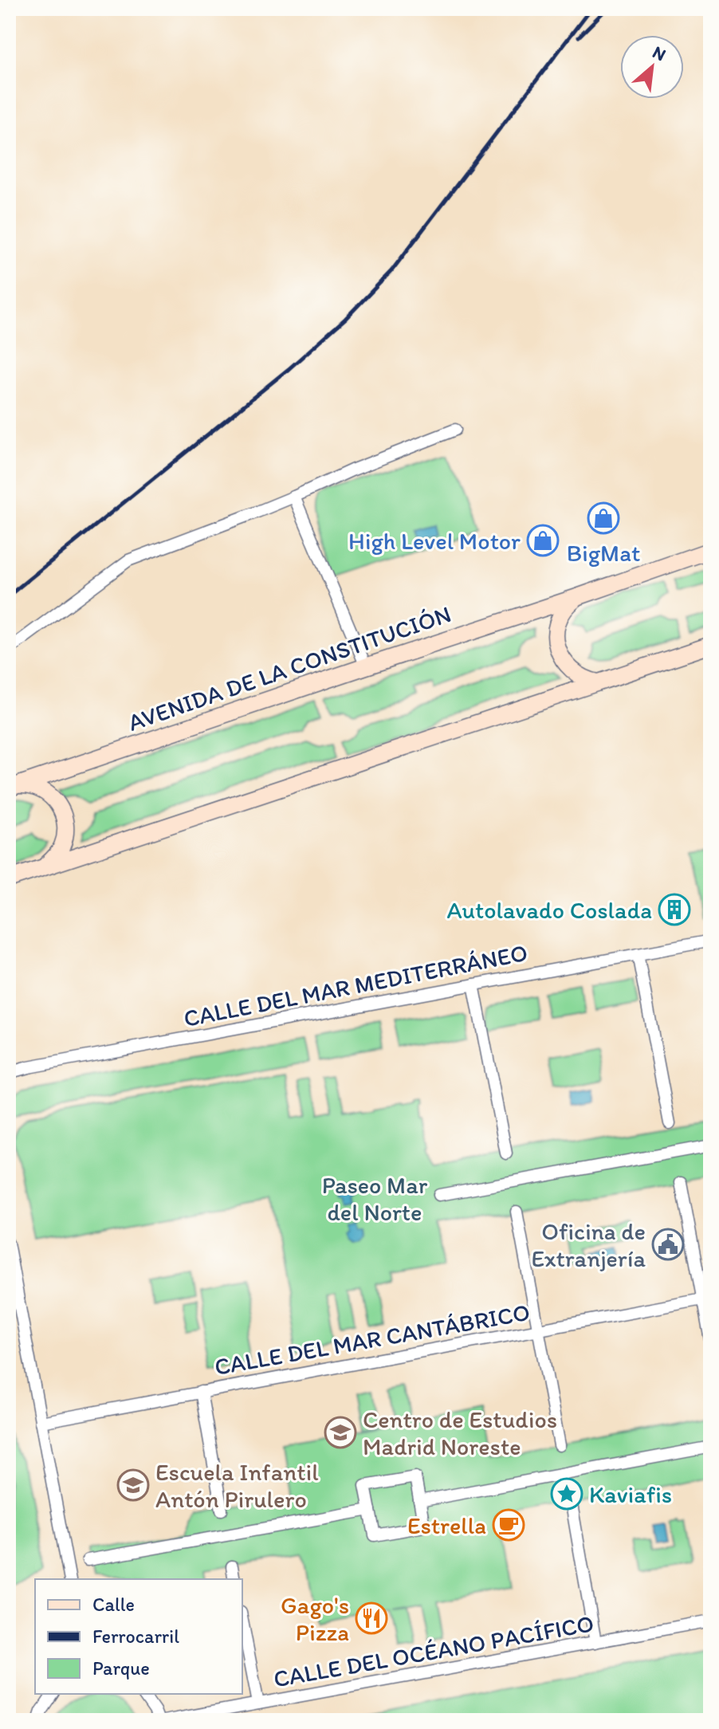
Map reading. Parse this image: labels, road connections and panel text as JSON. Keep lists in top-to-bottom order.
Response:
{
  "streets": {
    "street": [
      "AVENIDA DE LA CONSTITUCIÓN",
      "CALLE DEL MAR MEDITERRÁNEO",
      "CALLE DEL MAR CANTÁBRICO",
      "CALLE DEL OCÉANO PACÍFICO"
    ]
  },
  "parks": ["Paseo Mar del Norte"],
  "places": {
    "shop": ["BigMat", "High Level Motor"],
    "building": ["Autolavado Coslada"],
    "public building": ["Oficina de Extranjería"],
    "school or university": ["Centro de Estudios Madrid Noreste", "Escuela Infantil Antón Pirulero"],
    "place": ["Kaviafis"],
    "cafe": ["Estrella"],
    "restaurant": ["Gago's Pizza"]
  },
  "legend": ["Calle", "Ferrocarril", "Parque"],
  "north": "top right"
}
